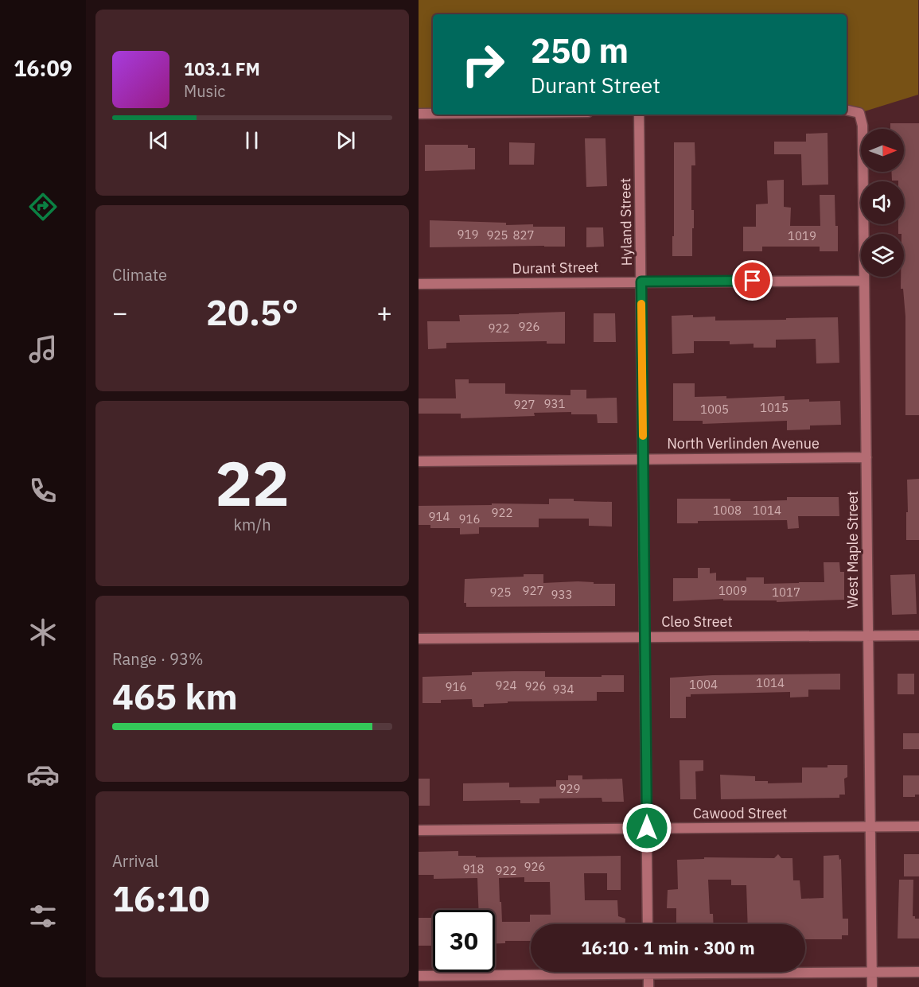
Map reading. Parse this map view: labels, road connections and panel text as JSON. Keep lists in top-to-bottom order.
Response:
{
  "streets": {
    "street": [
      "Hyland Street",
      "Durant Street",
      "North Verlinden Avenue",
      "West Maple Street",
      "Cleo Street",
      "Cawood Street"
    ]
  },
  "crossings": [
    ["Hyland Street", "Durant Street"],
    ["Hyland Street", "North Verlinden Avenue"],
    ["Hyland Street", "Cleo Street"],
    ["Hyland Street", "Cawood Street"],
    ["Durant Street", "West Maple Street"],
    ["North Verlinden Avenue", "West Maple Street"],
    ["West Maple Street", "Cleo Street"],
    ["West Maple Street", "Cawood Street"]
  ],
  "house_numbers": [
    "919",
    "925",
    "827",
    "1019",
    "926",
    "922",
    "931",
    "927",
    "1015",
    "1005",
    "1008",
    "1014",
    "922",
    "914",
    "916",
    "927",
    "1009",
    "925",
    "1017",
    "933",
    "1014",
    "1004",
    "924",
    "926",
    "916",
    "934",
    "929",
    "926",
    "918",
    "922"
  ],
  "north": "right",
  "page": {
    "tabs": "16:09",
    "turn": ["250 m", "Durant Street"],
    "song": ["103.1 FM", "Music"],
    "tile": [
      "Climate",
      ["22", "km/h"],
      ["Range · 93%", "465 km"],
      ["Arrival", "16:10"]
    ],
    "heat": ["−", "20.5°", "+"],
    "limit": "30",
    "trip": "16:10 · 1 min · 300 m"
  }
}
